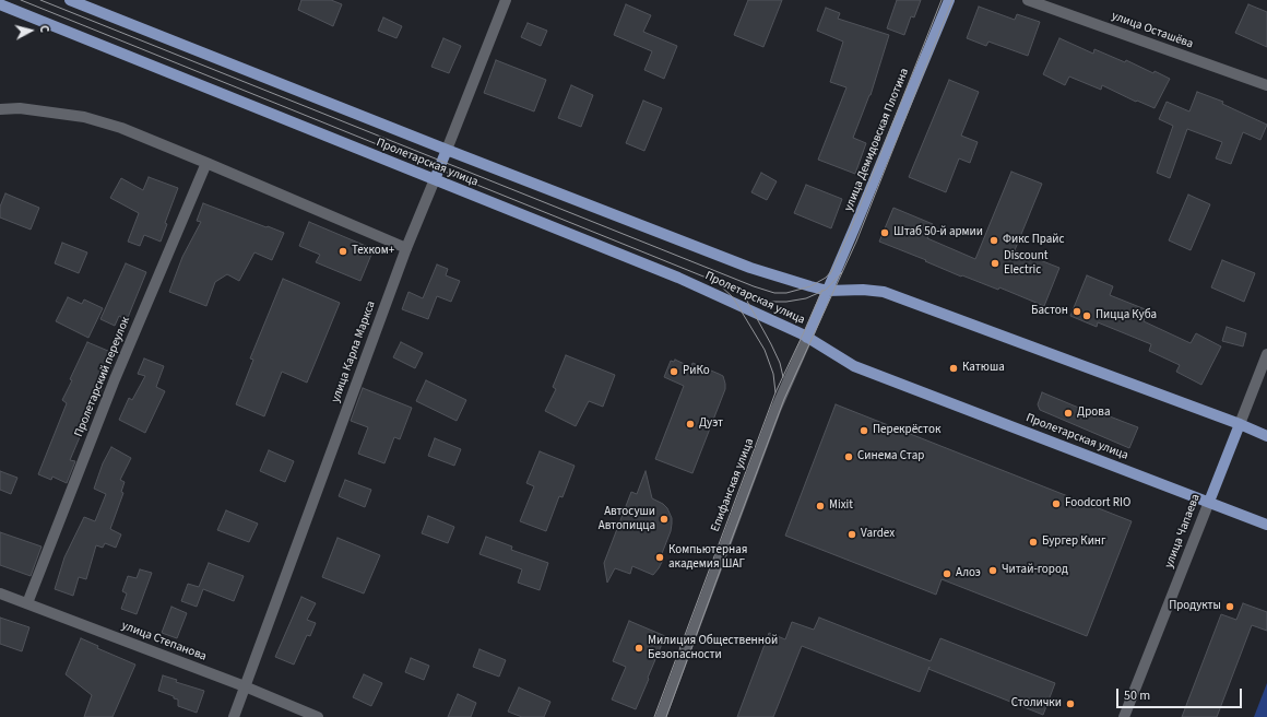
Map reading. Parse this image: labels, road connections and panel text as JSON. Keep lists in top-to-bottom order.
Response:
{
  "streets": {
    "main road": [
      "улица Демидовская Плотина",
      "Пролетарская улица",
      "улица Карла Маркса",
      "улица Чапаева"
    ],
    "street": [
      "улица Осташёва",
      "Пролетарский переулок",
      "Епифанская улица",
      "улица Степанова"
    ]
  },
  "crossings": [
    ["улица Демидовская Плотина", "Пролетарская улица"],
    ["Пролетарская улица", "улица Карла Маркса"],
    ["Пролетарская улица", "Епифанская улица"],
    ["Пролетарская улица", "улица Чапаева"],
    ["улица Карла Маркса", "улица Степанова"],
    ["Пролетарский переулок", "улица Степанова"]
  ],
  "places": [
    "Штаб 50-й армии",
    "Фикс Прайс",
    "Техком+",
    "Discount Electric",
    "Бастон",
    "Пицца Куба",
    "Катюша",
    "РиКо",
    "Дрова",
    "Дуэт",
    "Перекрёсток",
    "Синема Стар",
    "Foodcort RIO",
    "Mixit",
    "Автосуши Автопицца",
    "Vardex",
    "Бургер Кинг",
    "Компьютерная академия ШАГ",
    "Читай-город",
    "Алоэ",
    "Продукты",
    "Милиция Общественной Безопасности",
    "Столички"
  ],
  "scale_bar": "50 m",
  "north": "right"
}
